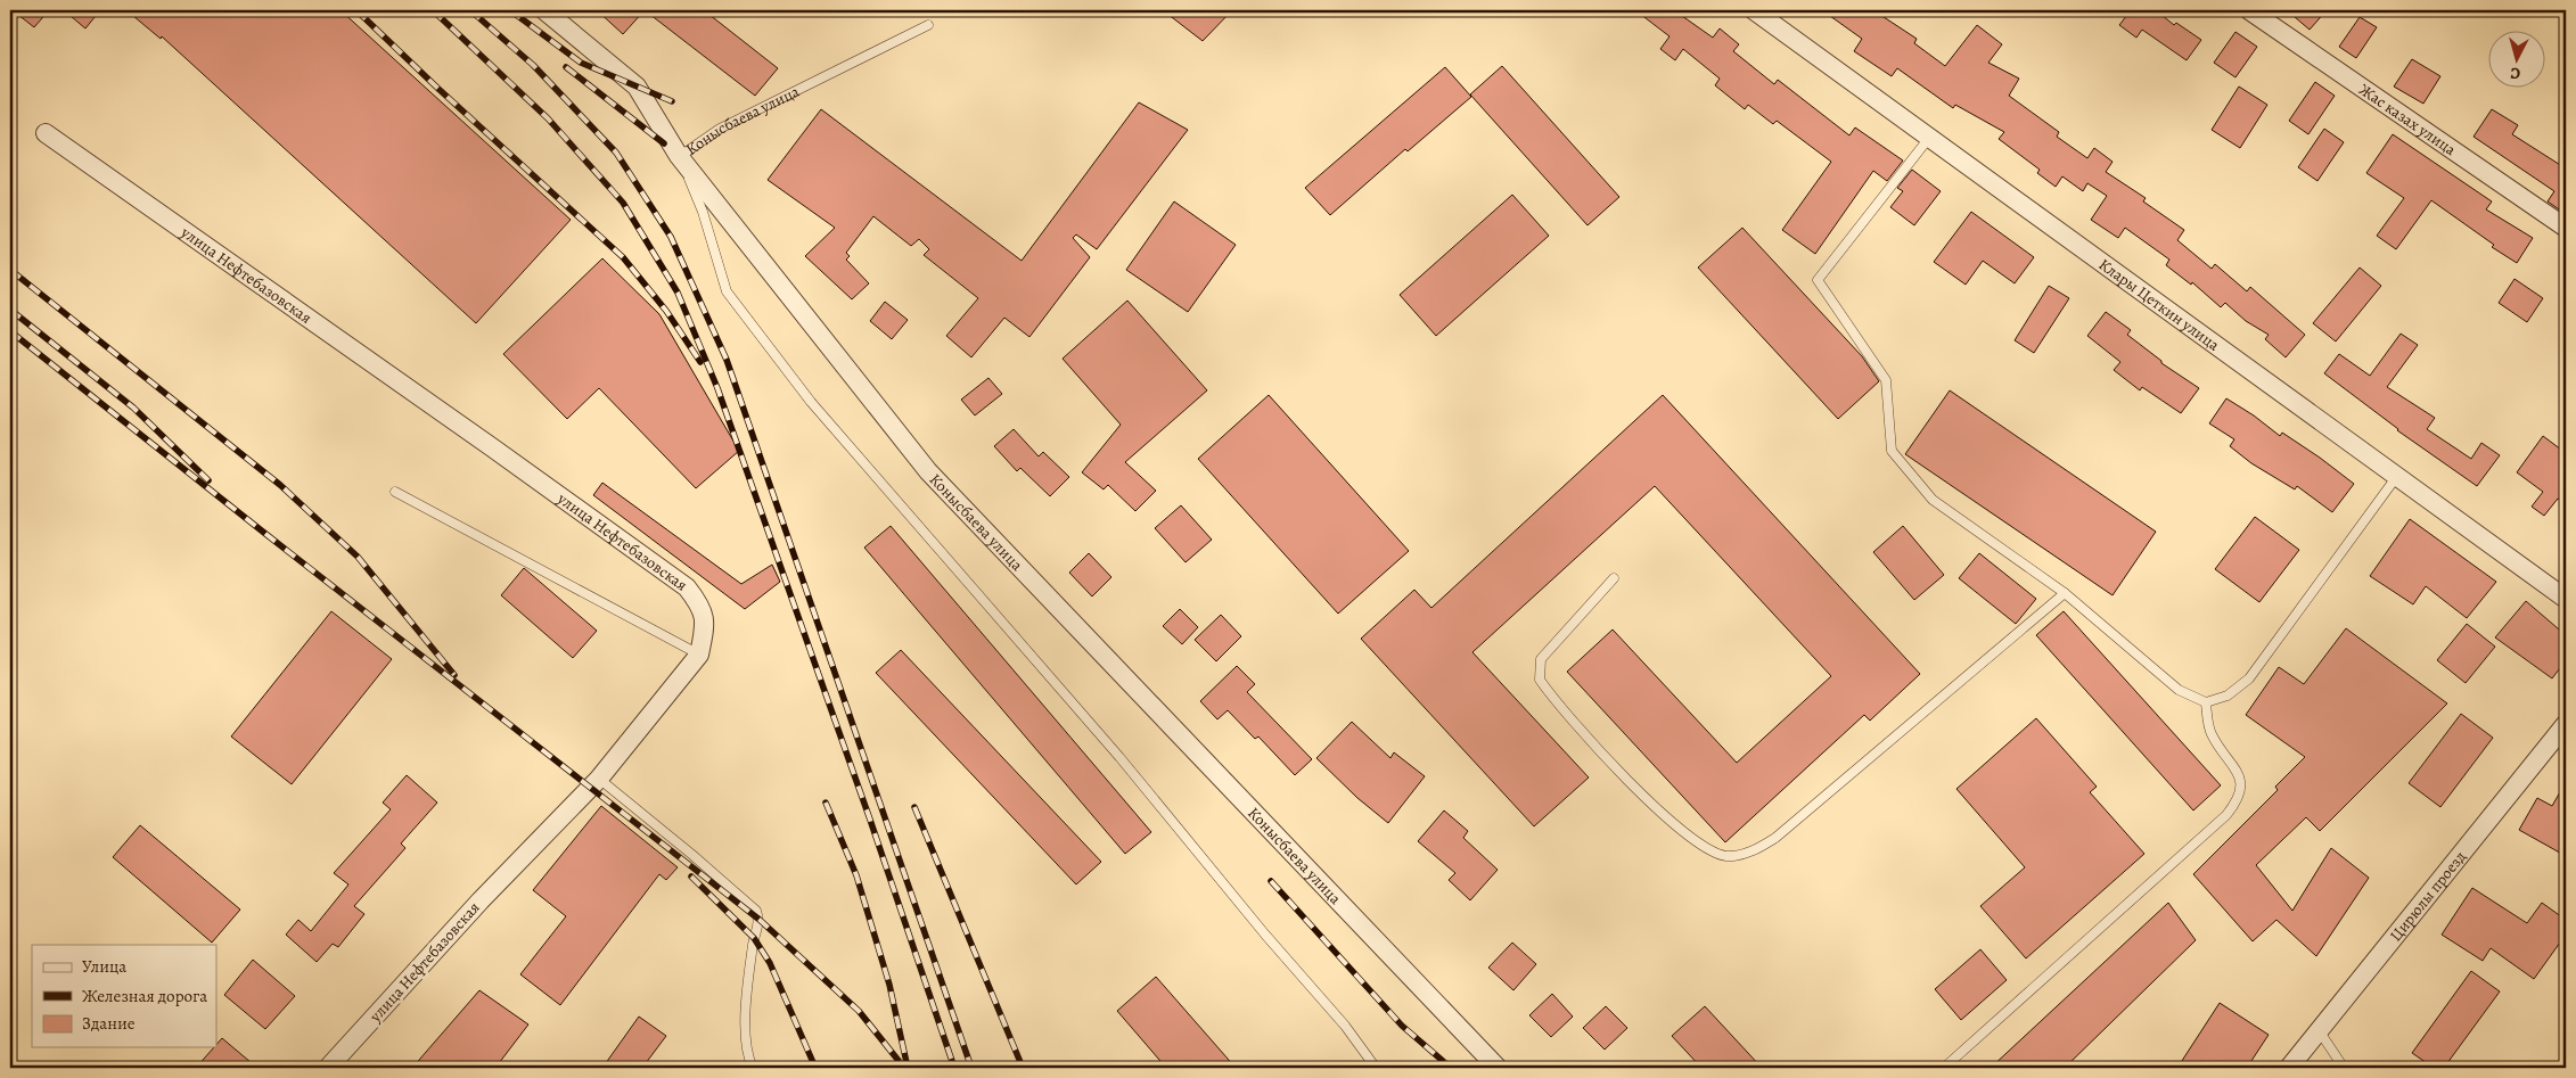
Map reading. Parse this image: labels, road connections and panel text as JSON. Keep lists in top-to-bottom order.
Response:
{
  "streets": {
    "street": [
      "Жас казах улица",
      "Конысбаева улица",
      "улица Нефтебазовская",
      "Клары Цеткин улица",
      "Цирюлы проезд"
    ]
  },
  "legend": ["Улица", "Железная дорога", "Здание"],
  "north": "bottom"
}
